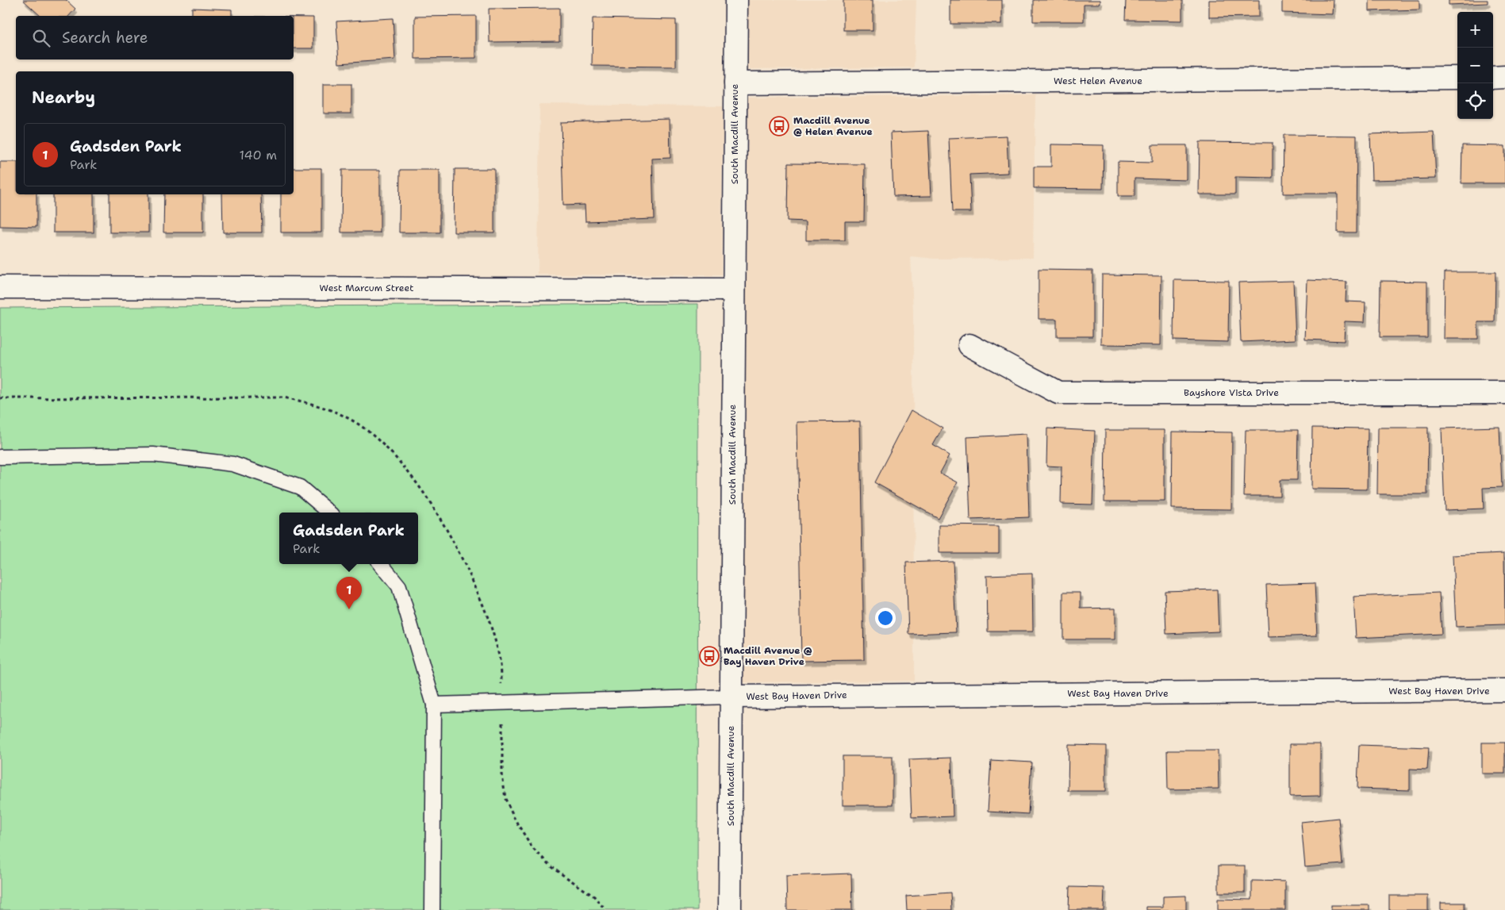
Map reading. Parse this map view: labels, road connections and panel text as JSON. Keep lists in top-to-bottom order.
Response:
{
  "streets": {
    "street": [
      "West Helen Avenue",
      "South Macdill Avenue",
      "West Marcum Street",
      "Bayshore Vista Drive",
      "West Bay Haven Drive"
    ]
  },
  "crossings": [
    ["West Helen Avenue", "South Macdill Avenue"],
    ["South Macdill Avenue", "West Marcum Street"],
    ["South Macdill Avenue", "West Bay Haven Drive"]
  ],
  "places": {
    "bus stop": ["Macdill Avenue @ Helen Avenue", "Macdill Avenue @ Bay Haven Drive"]
  },
  "page": {
    "map_buttons": ["+", "−"],
    "search": "Search here",
    "heading": "Nearby",
    "list": [
      {
        "mark": "1",
        "name": "Gadsden Park",
        "note": "Park",
        "value": "140 m"
      }
    ],
    "popup": ["Gadsden Park", "Park"],
    "pins": "1"
  }
}
